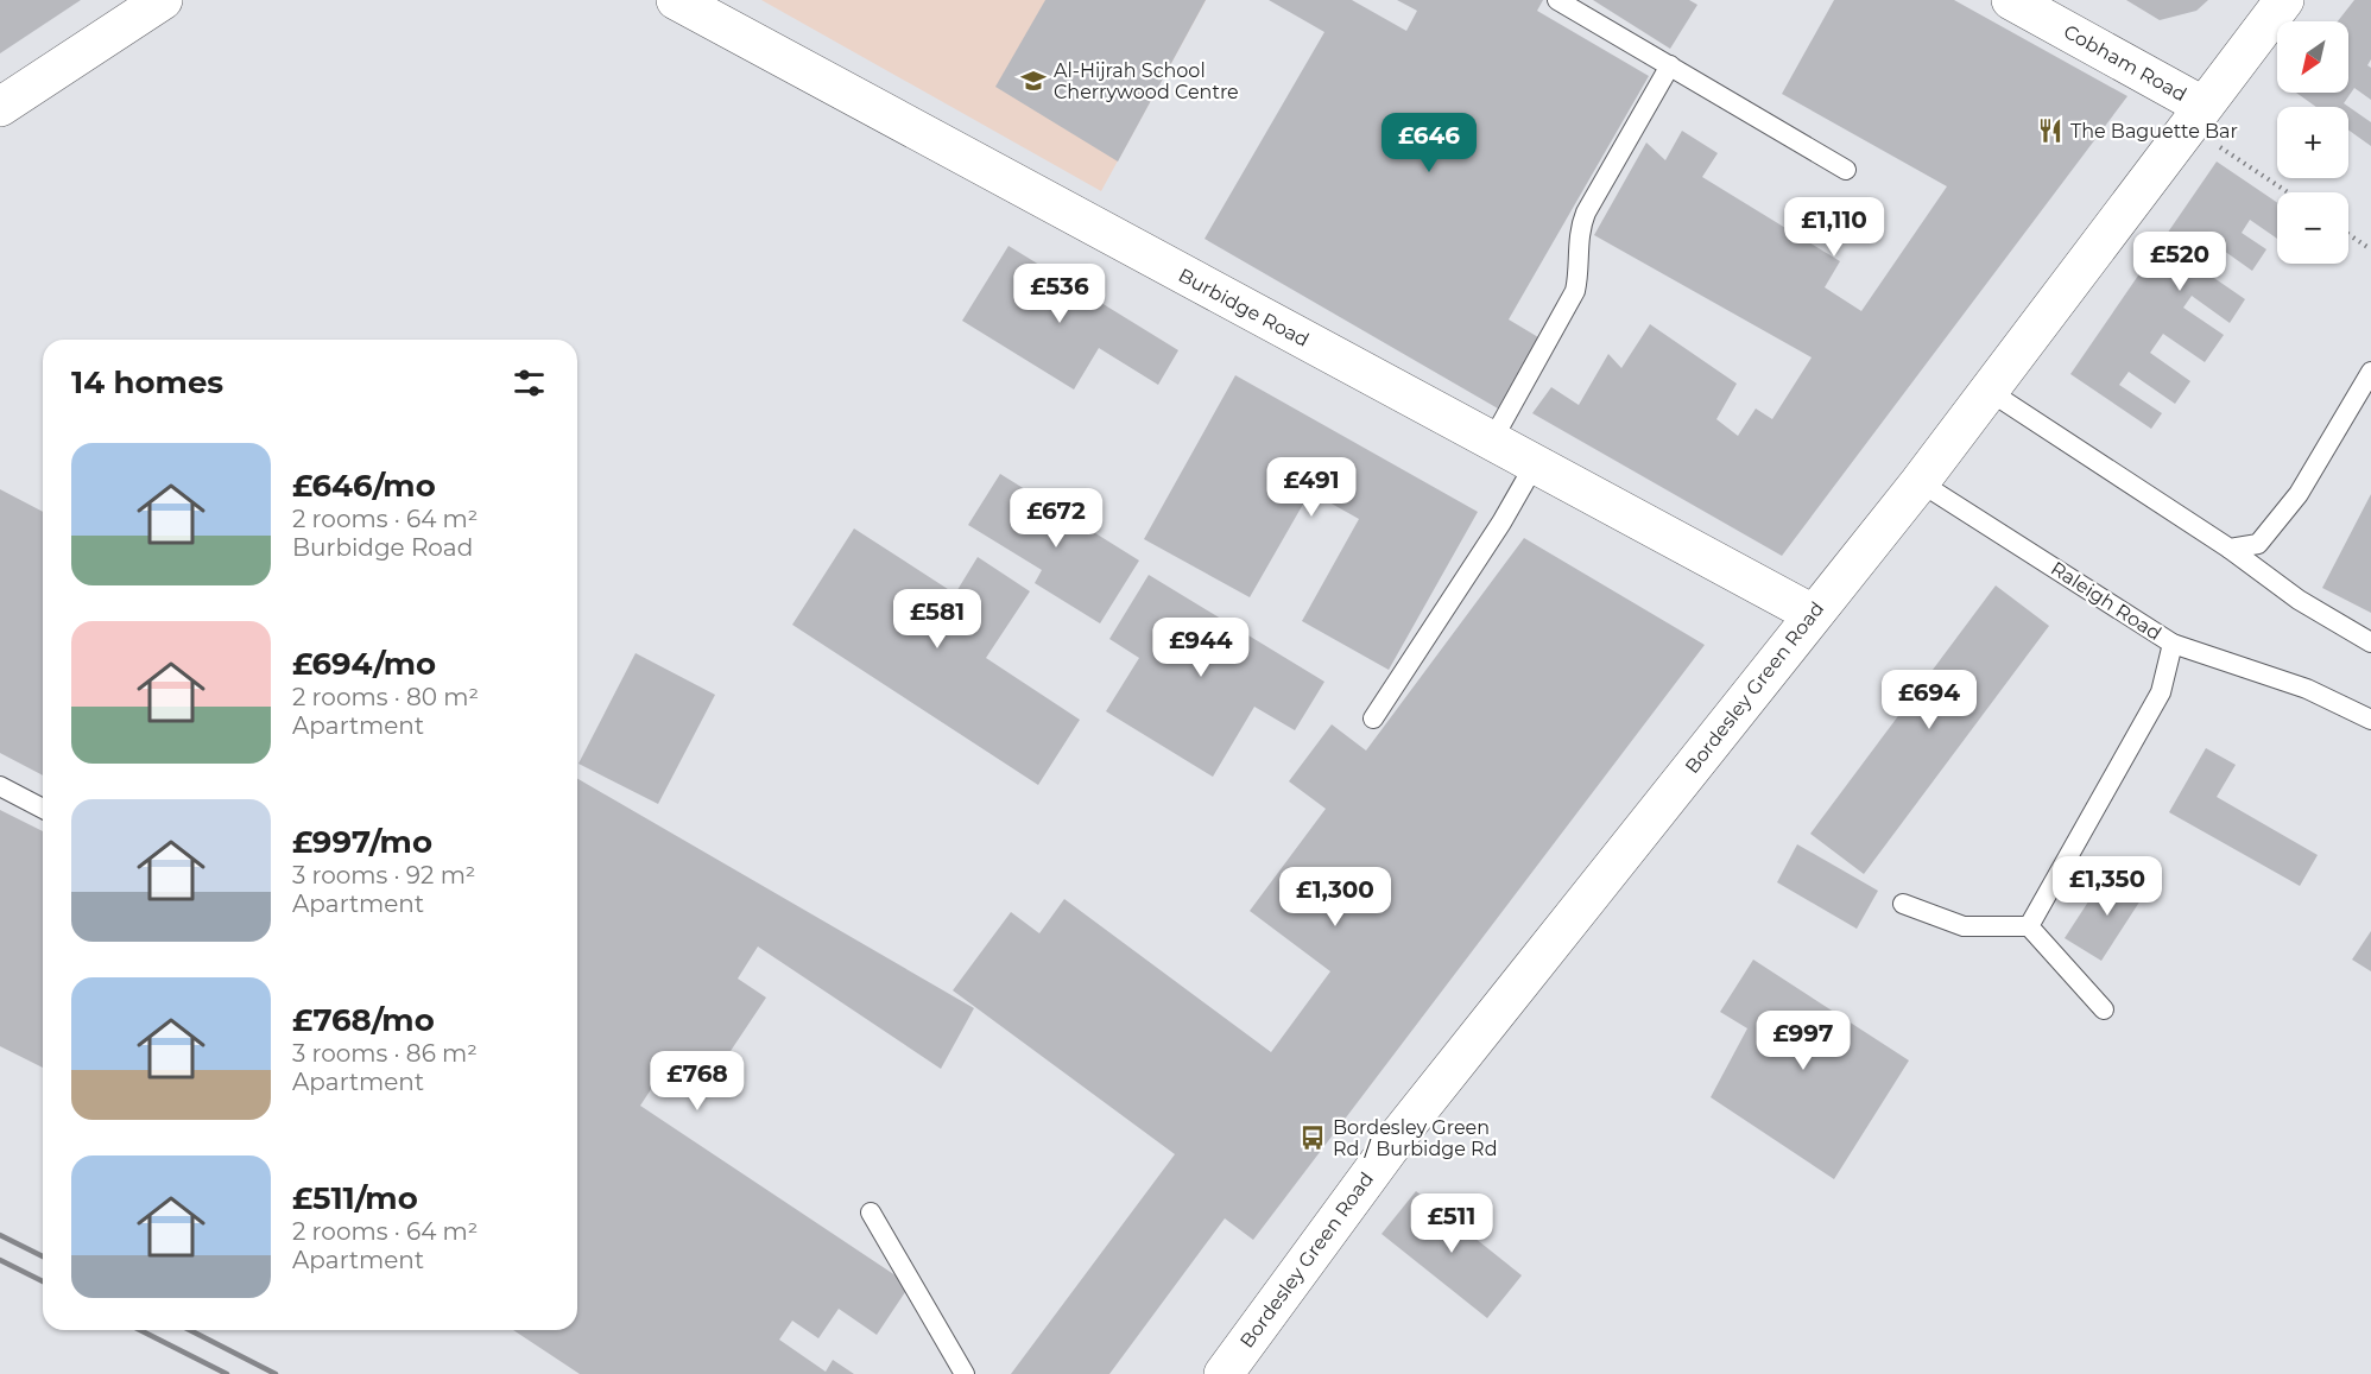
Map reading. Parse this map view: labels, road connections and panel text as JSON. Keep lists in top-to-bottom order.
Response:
{
  "streets": {
    "street": ["Cobham Road", "Burbidge Road", "Bordesley Green Road"],
    "lane": ["Raleigh Road"]
  },
  "crossings": [
    ["Cobham Road", "Bordesley Green Road"],
    ["Burbidge Road", "Bordesley Green Road"],
    ["Raleigh Road", "Bordesley Green Road"]
  ],
  "places": {
    "school or university": ["Al-Hijrah School Cherrywood Centre"],
    "restaurant": ["The Baguette Bar"],
    "bus stop": ["Bordesley Green Rd / Burbidge Rd"]
  },
  "north": "bottom left",
  "page": {
    "map_buttons": ["+", "−"],
    "price": [
      "£646",
      "£1,110",
      "£520",
      "£536",
      "£491",
      "£672",
      "£581",
      "£944",
      "£694",
      "£1,350",
      "£1,300",
      "£997",
      "£768",
      "£511"
    ],
    "heading": "14 homes",
    "list": [
      {
        "name": "£646/mo",
        "note": "2 rooms · 64 m² · Burbidge Road"
      },
      {
        "name": "£694/mo",
        "note": "2 rooms · 80 m² · Apartment"
      },
      {
        "name": "£997/mo",
        "note": "3 rooms · 92 m² · Apartment"
      },
      {
        "name": "£768/mo",
        "note": "3 rooms · 86 m² · Apartment"
      },
      {
        "name": "£511/mo",
        "note": "2 rooms · 64 m² · Apartment"
      }
    ]
  }
}
